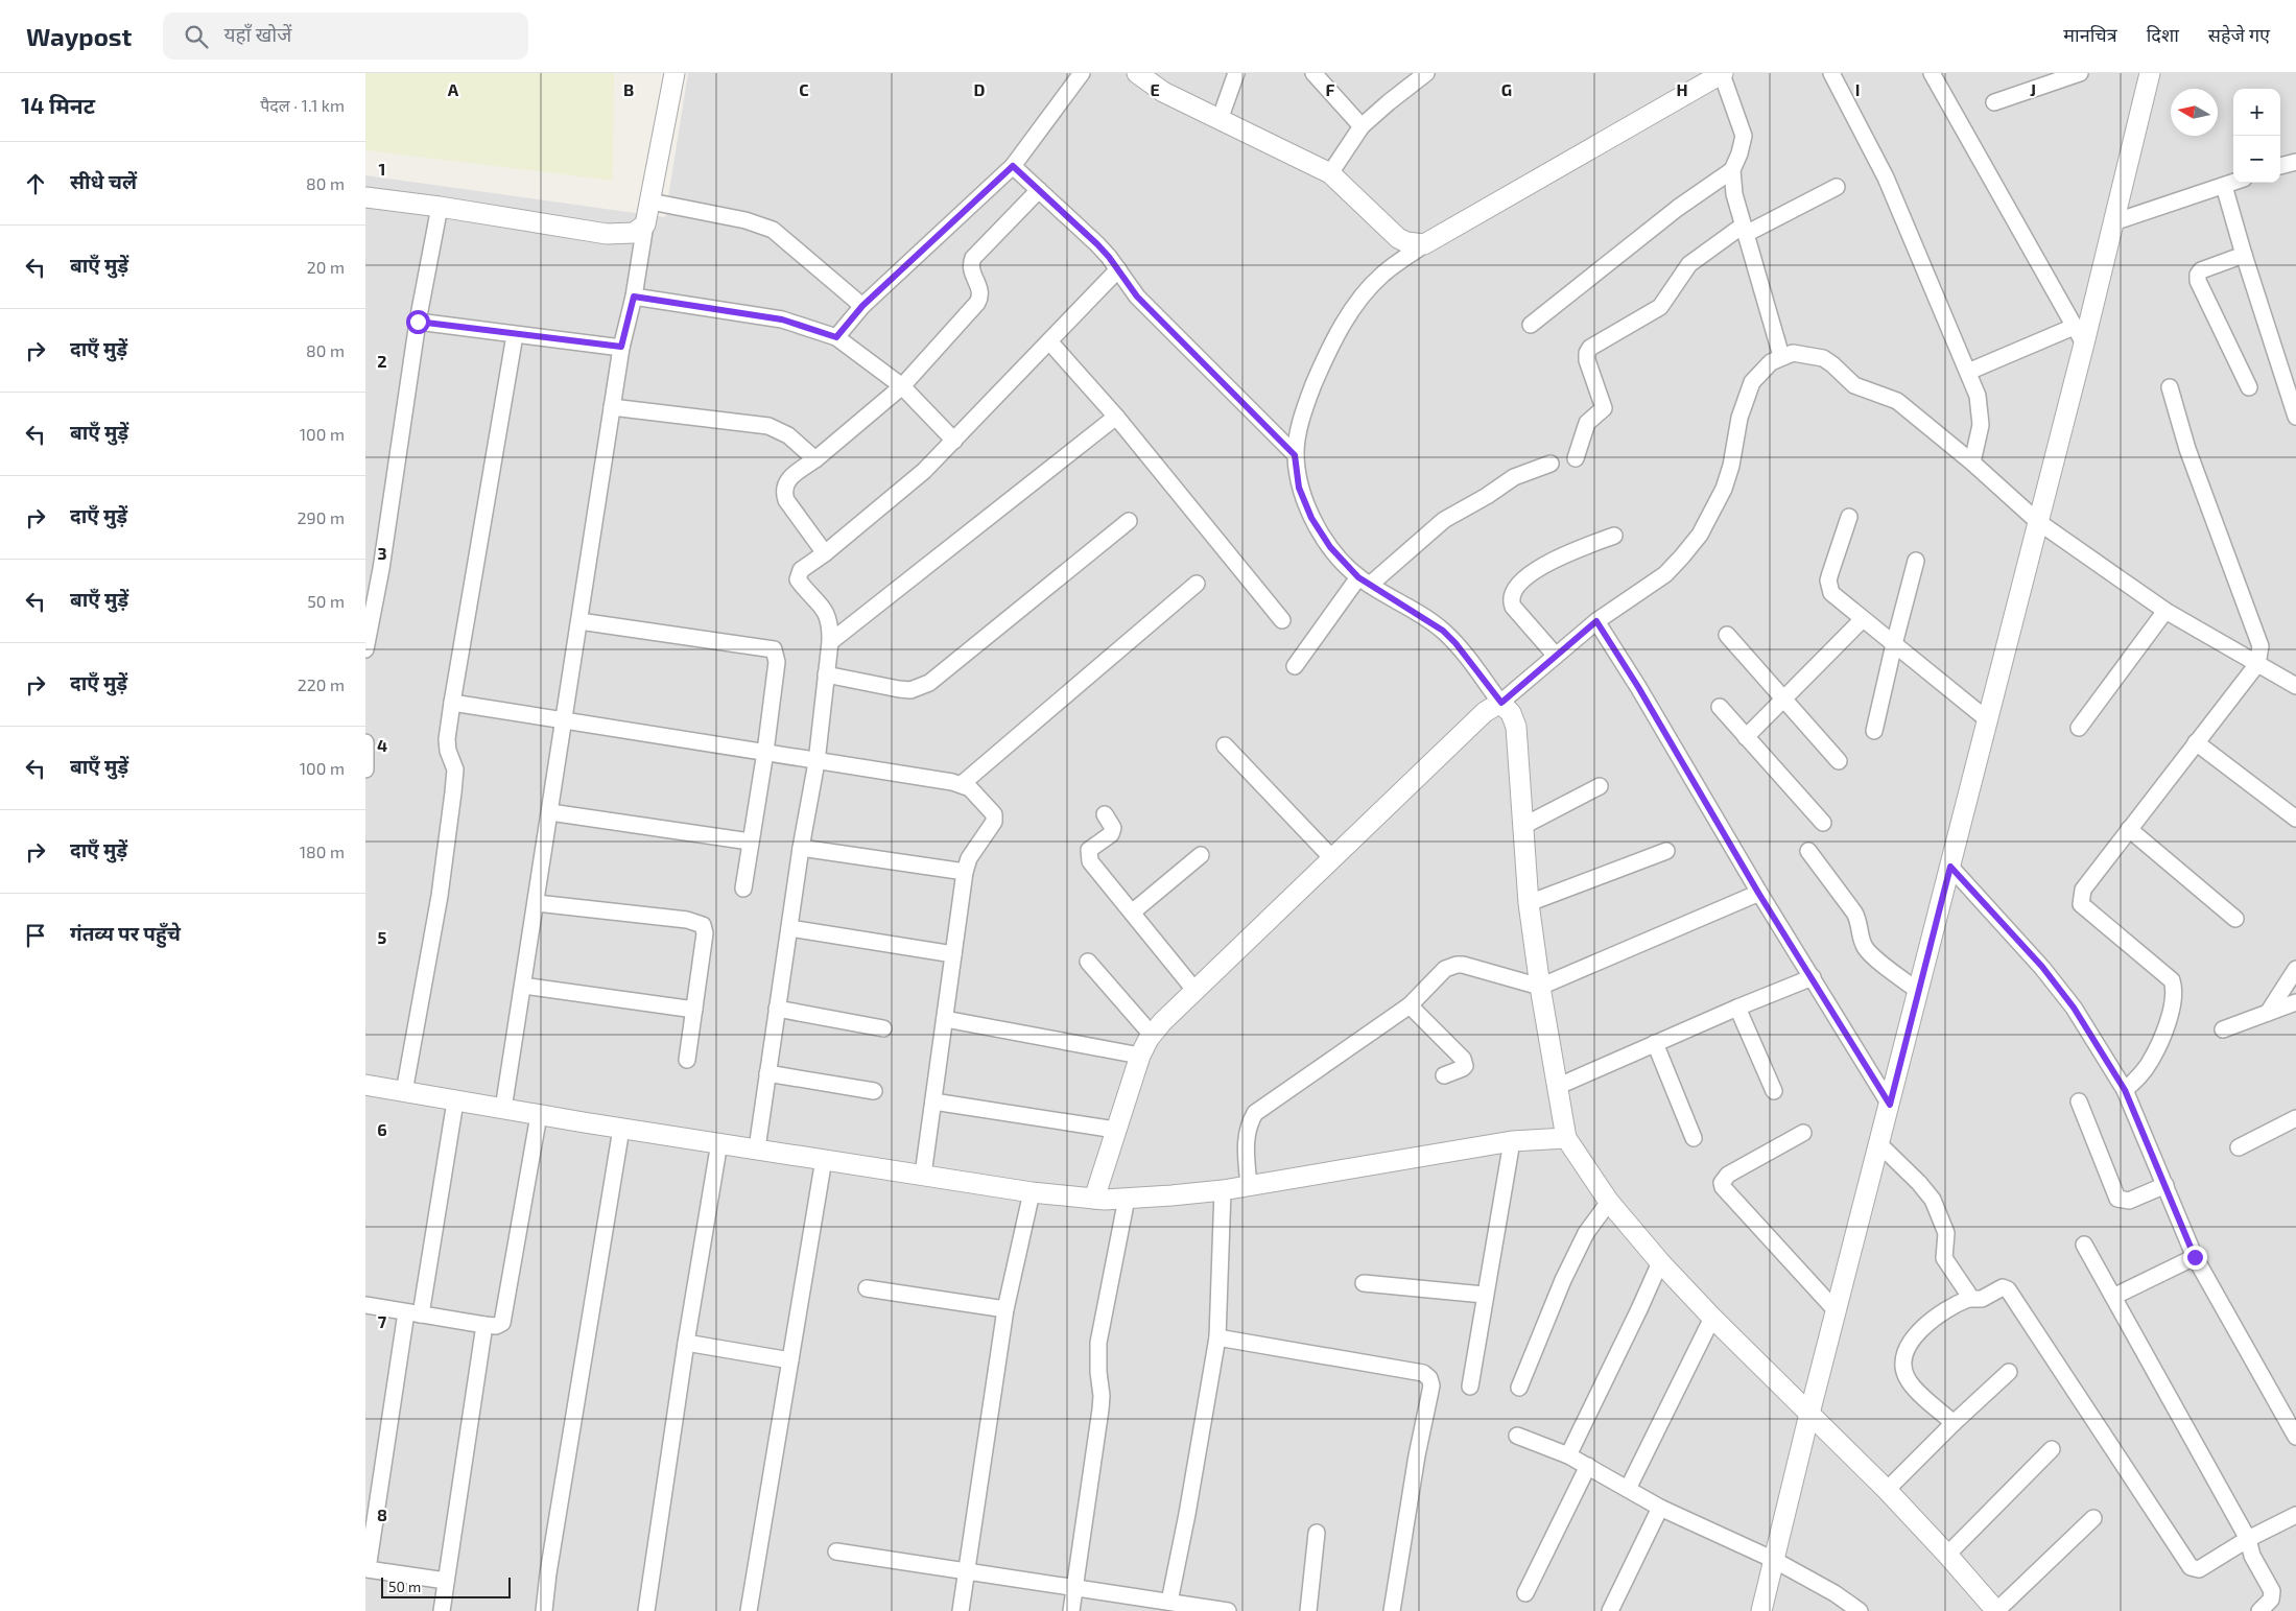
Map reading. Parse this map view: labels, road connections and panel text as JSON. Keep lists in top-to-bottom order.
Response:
{
  "scale_bar": "50 m",
  "north": "left",
  "page": {
    "header": "Waypost",
    "search": "यहाँ खोजें",
    "nav": ["मानचित्र", "दिशा", "सहेजे गए"],
    "heading": ["14 मिनट", "पैदल · 1.1 km"],
    "map_buttons": ["+", "−"],
    "list": [
      ["सीधे चलें", "80 m"],
      ["बाएँ मुड़ें", "20 m"],
      ["दाएँ मुड़ें", "80 m"],
      ["बाएँ मुड़ें", "100 m"],
      ["दाएँ मुड़ें", "290 m"],
      ["बाएँ मुड़ें", "50 m"],
      ["दाएँ मुड़ें", "220 m"],
      ["बाएँ मुड़ें", "100 m"],
      ["दाएँ मुड़ें", "180 m"],
      "गंतव्य पर पहुँचे"
    ],
    "scale": "50 m"
  },
  "grid": {
    "columns": [
      "A",
      "B",
      "C",
      "D",
      "E",
      "F",
      "G",
      "H",
      "I",
      "J"
    ],
    "rows": [
      "1",
      "2",
      "3",
      "4",
      "5",
      "6",
      "7",
      "8"
    ]
  }
}
